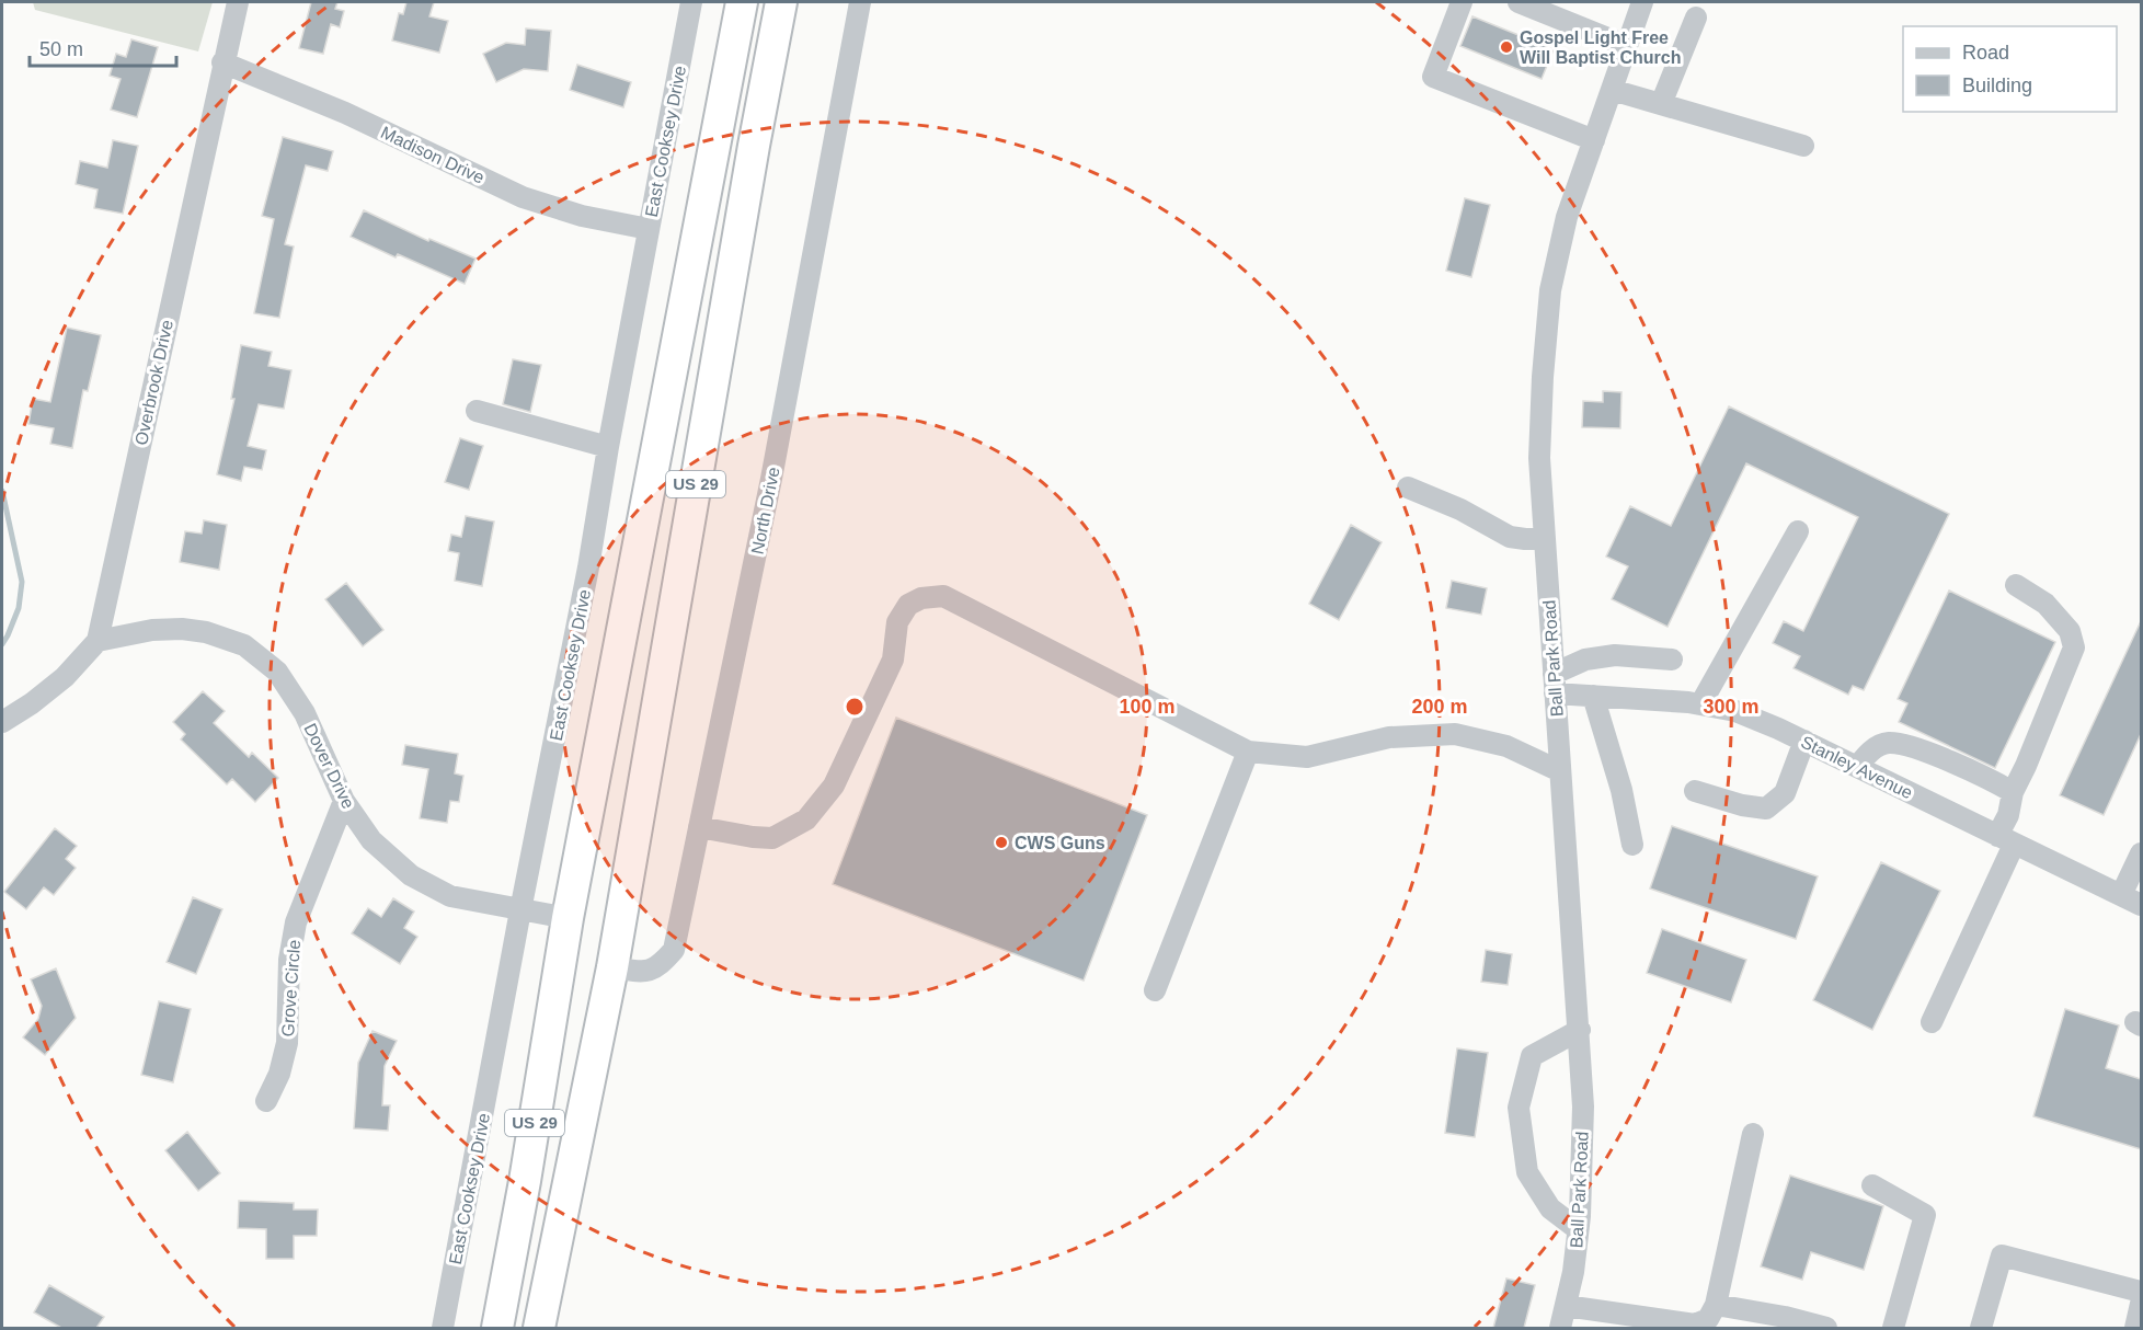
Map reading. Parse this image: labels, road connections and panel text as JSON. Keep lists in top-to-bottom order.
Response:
{
  "streets": {
    "highway": ["US 29"],
    "street": [
      "East Cooksey Drive",
      "Madison Drive",
      "Overbrook Drive",
      "North Drive",
      "Ball Park Road",
      "Dover Drive",
      "Stanley Avenue",
      "Grove Circle"
    ]
  },
  "crossings": [
    ["East Cooksey Drive", "Madison Drive"],
    ["East Cooksey Drive", "Dover Drive"],
    ["Madison Drive", "Overbrook Drive"],
    ["Overbrook Drive", "Dover Drive"],
    ["US 29", "North Drive"],
    ["US 29", "Dover Drive"],
    ["Ball Park Road", "Stanley Avenue"],
    ["Dover Drive", "Grove Circle"]
  ],
  "places": ["Gospel Light Free Will Baptist Church", "CWS Guns"],
  "legend": ["Road", "Building"],
  "scale_bar": "50 m",
  "rings": ["100 m", "200 m", "300 m"]
}
